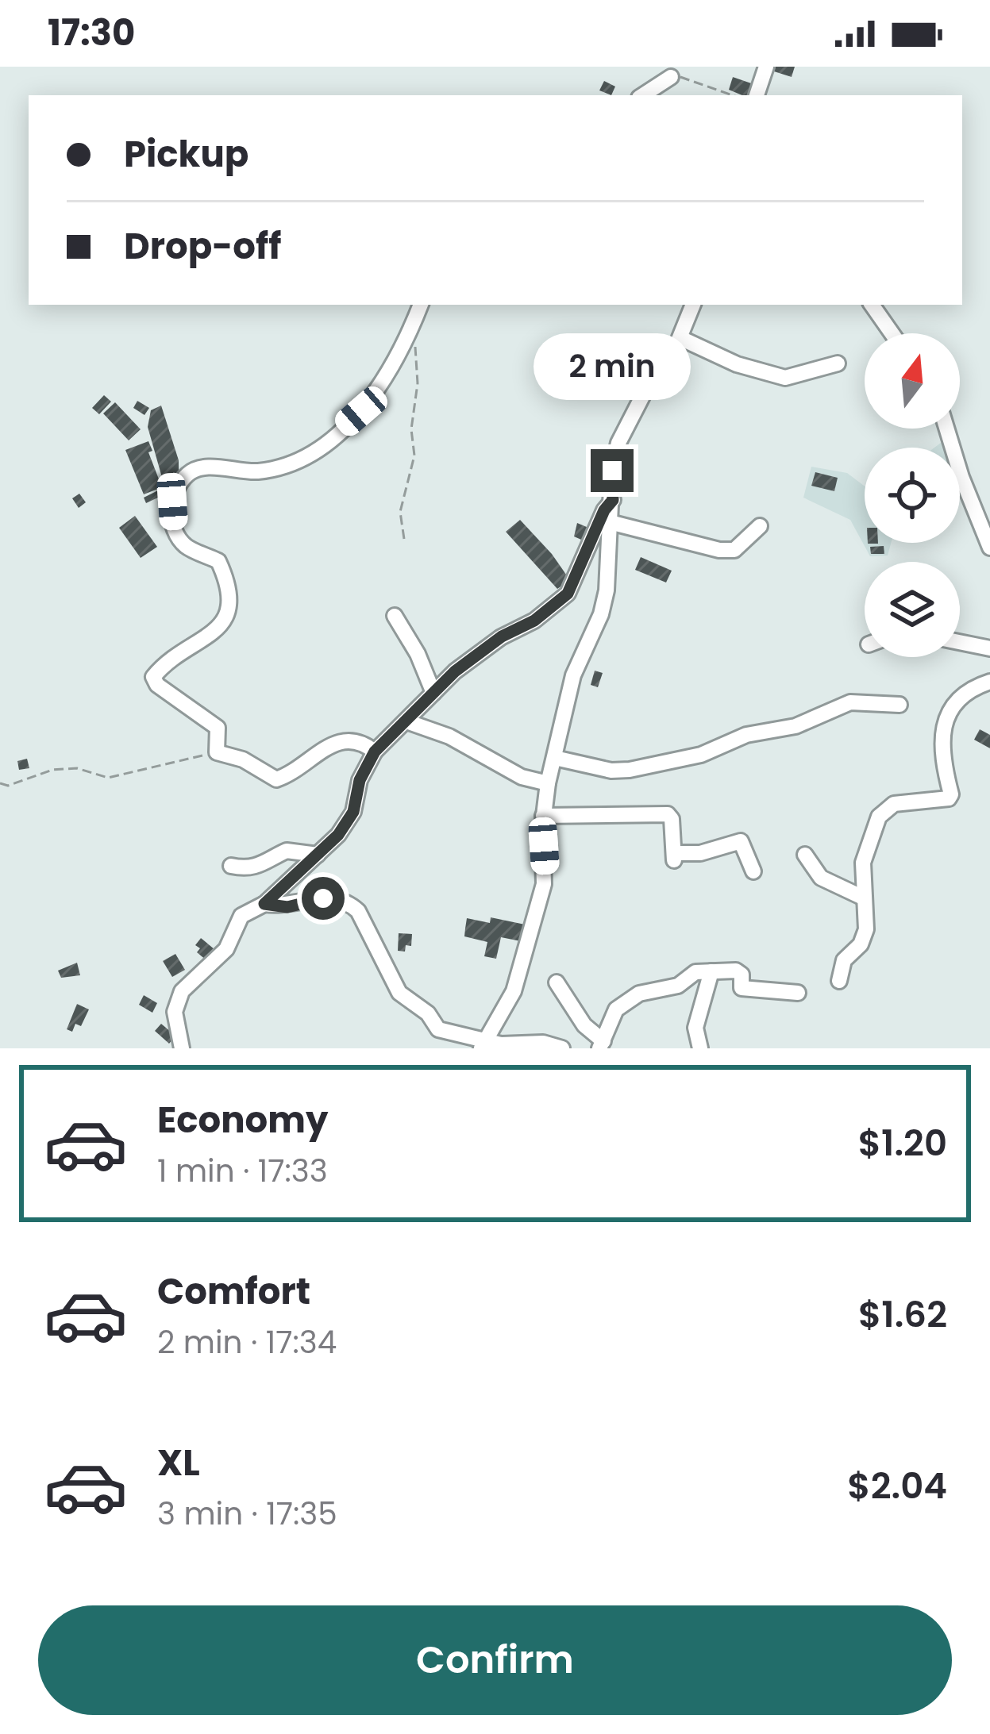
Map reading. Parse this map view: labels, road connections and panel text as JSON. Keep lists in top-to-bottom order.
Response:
{
  "north": "top",
  "page": {
    "status": "17:30",
    "banner": ["Pickup", "Drop-off"],
    "bubble": "2 min",
    "list": [
      {
        "name": "Economy",
        "note": "1 min · 17:33",
        "value": "$1.20"
      },
      {
        "name": "Comfort",
        "note": "2 min · 17:34",
        "value": "$1.62"
      },
      {
        "name": "XL",
        "note": "3 min · 17:35",
        "value": "$2.04"
      }
    ],
    "buttons": "Confirm"
  }
}
